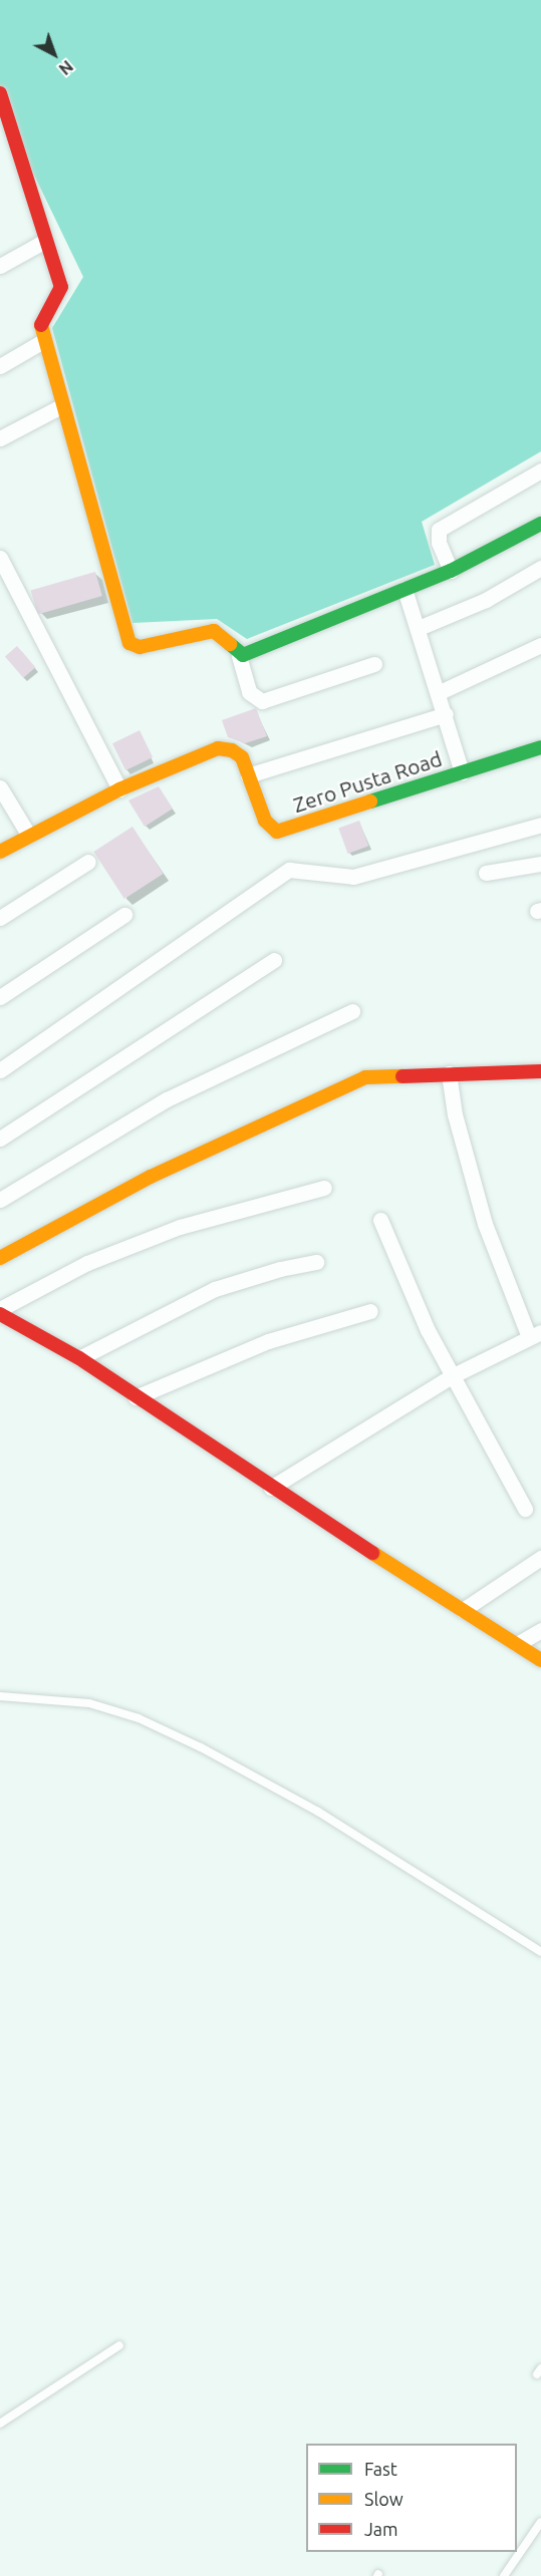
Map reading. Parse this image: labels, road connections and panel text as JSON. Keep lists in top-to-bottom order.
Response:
{
  "streets": {
    "street": ["Zero Pusta Road"]
  },
  "legend": ["Fast", "Slow", "Jam"],
  "north": "bottom right"
}
